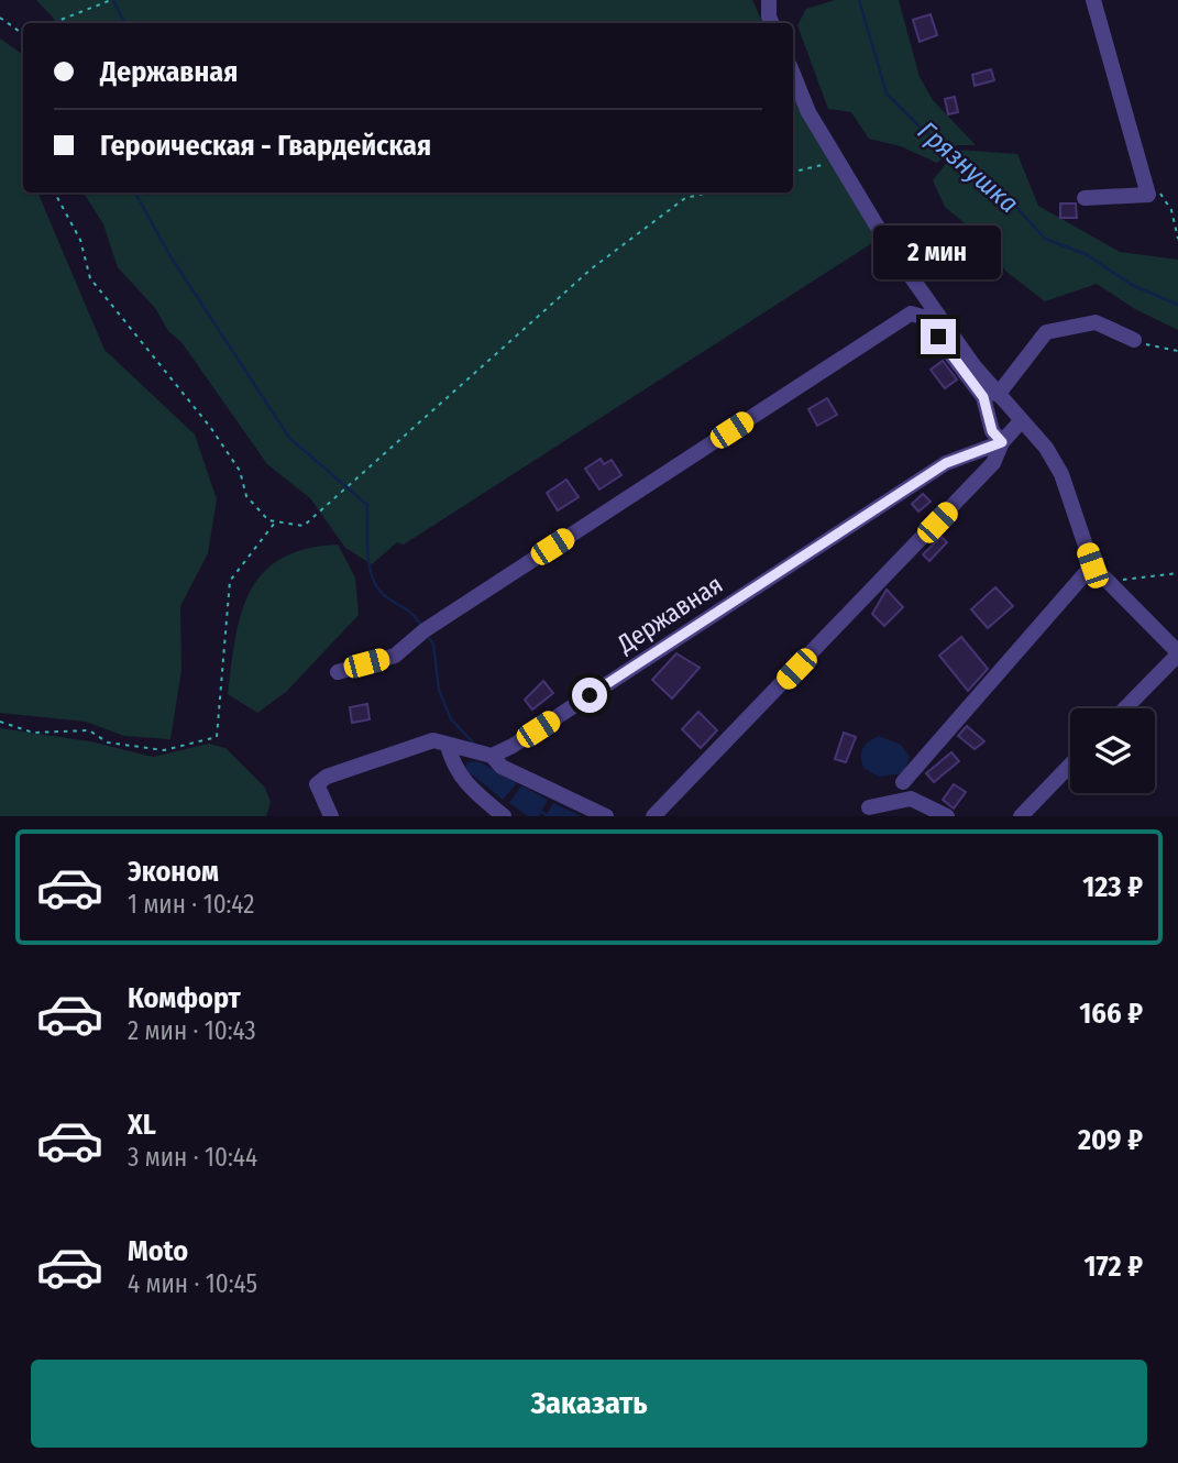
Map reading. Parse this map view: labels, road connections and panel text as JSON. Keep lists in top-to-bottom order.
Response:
{
  "streets": {
    "street": ["Державная"]
  },
  "water": ["Грязнушка"],
  "page": {
    "banner": ["Державная", "Героическая - Гвардейская"],
    "bubble": "2 мин",
    "list": [
      {
        "name": "Эконом",
        "note": "1 мин · 10:42",
        "value": "123 ₽"
      },
      {
        "name": "Комфорт",
        "note": "2 мин · 10:43",
        "value": "166 ₽"
      },
      {
        "name": "XL",
        "note": "3 мин · 10:44",
        "value": "209 ₽"
      },
      {
        "name": "Moto",
        "note": "4 мин · 10:45",
        "value": "172 ₽"
      }
    ],
    "buttons": "Заказать"
  }
}
